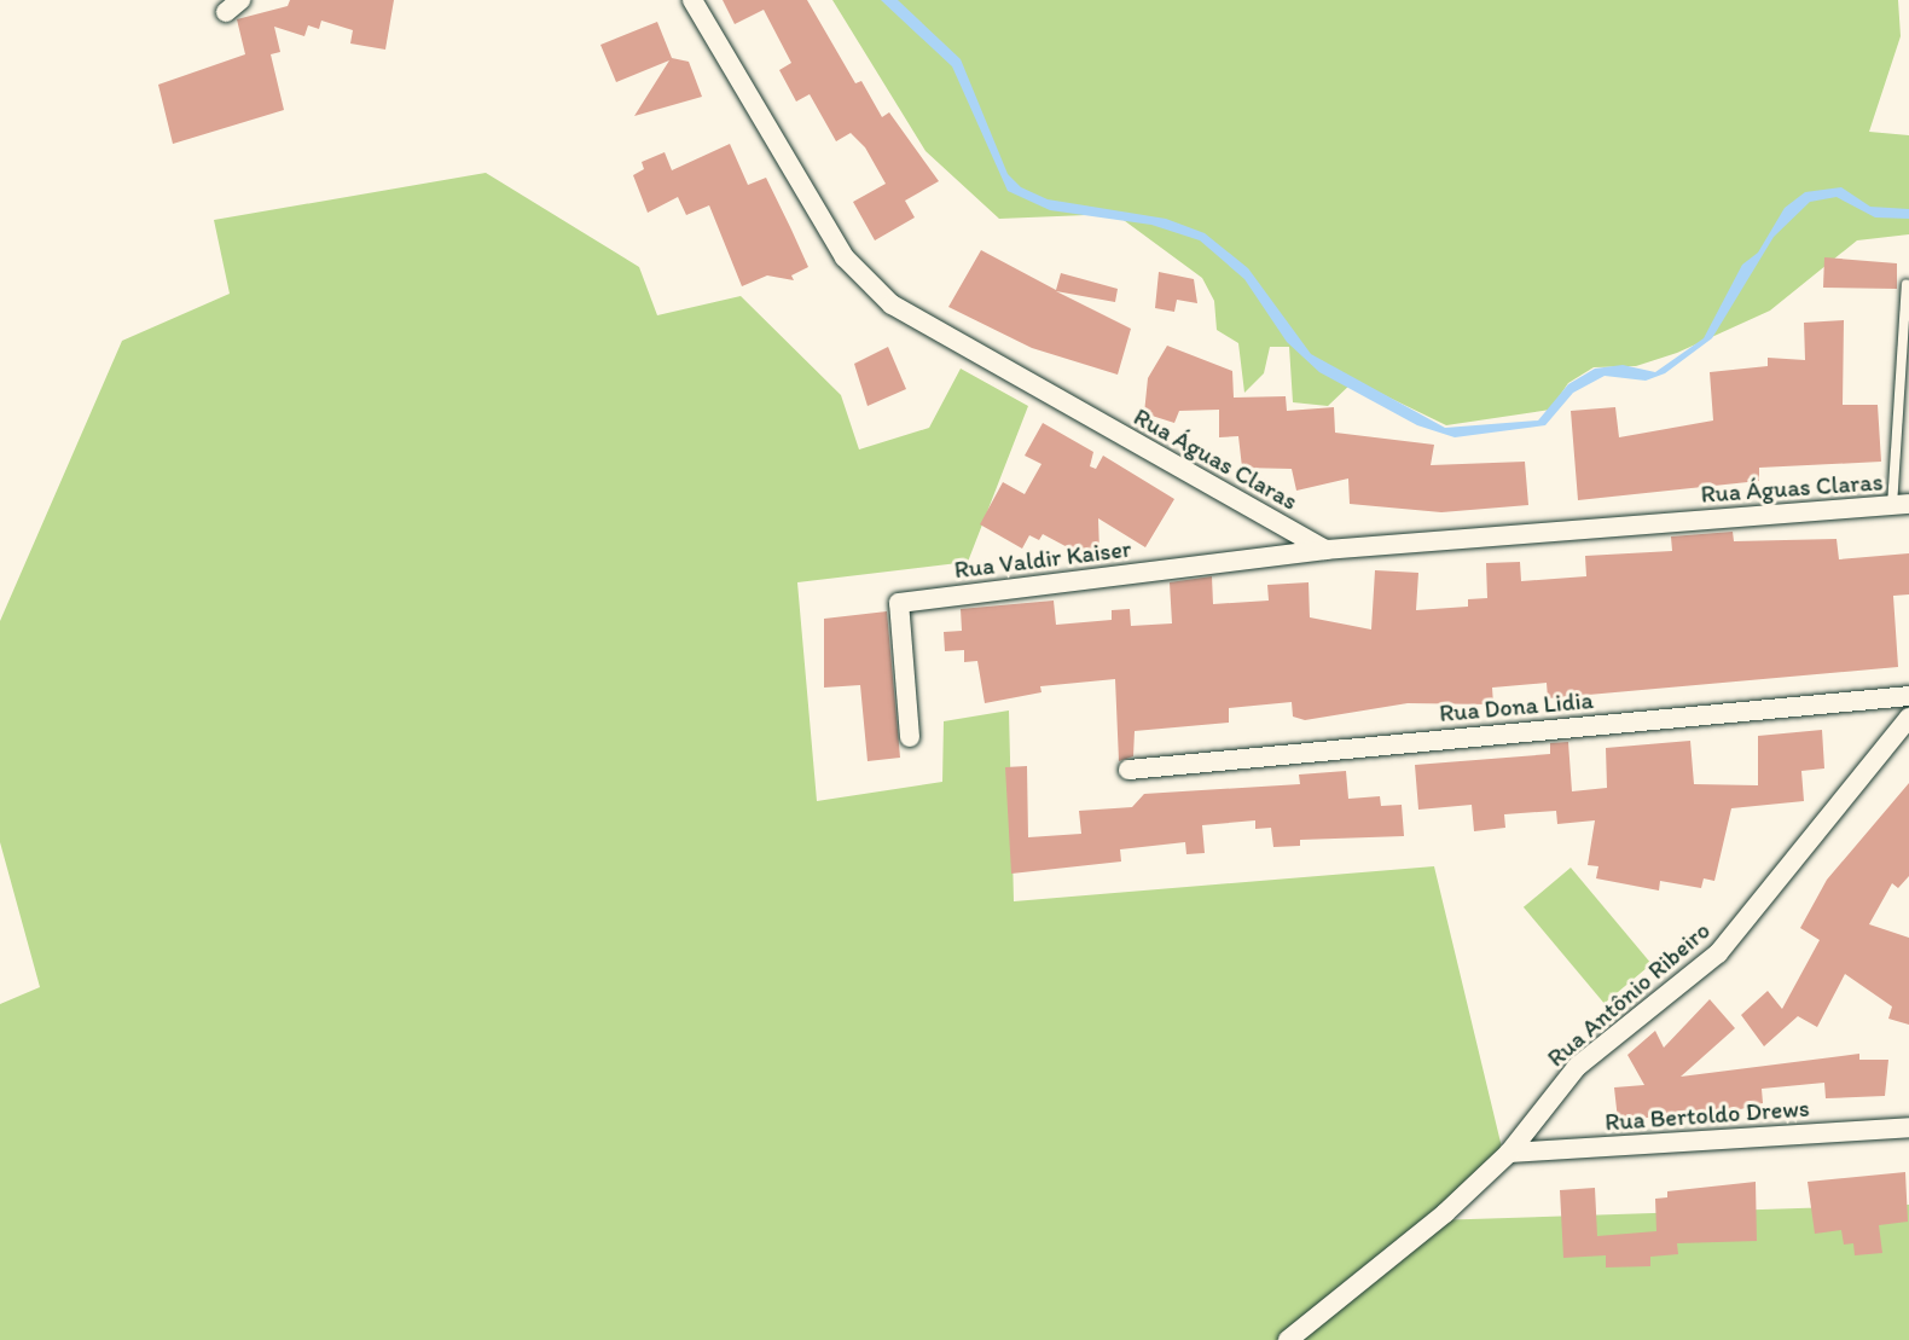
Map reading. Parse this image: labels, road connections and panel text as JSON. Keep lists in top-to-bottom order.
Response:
{
  "streets": {
    "street": [
      "Rua Águas Claras",
      "Rua Valdir Kaiser",
      "Rua Dona Lidia",
      "Rua Antônio Ribeiro",
      "Rua Bertoldo Drews"
    ]
  },
  "crossings": [
    ["Rua Águas Claras", "Rua Valdir Kaiser"],
    ["Rua Antônio Ribeiro", "Rua Bertoldo Drews"]
  ]
}
